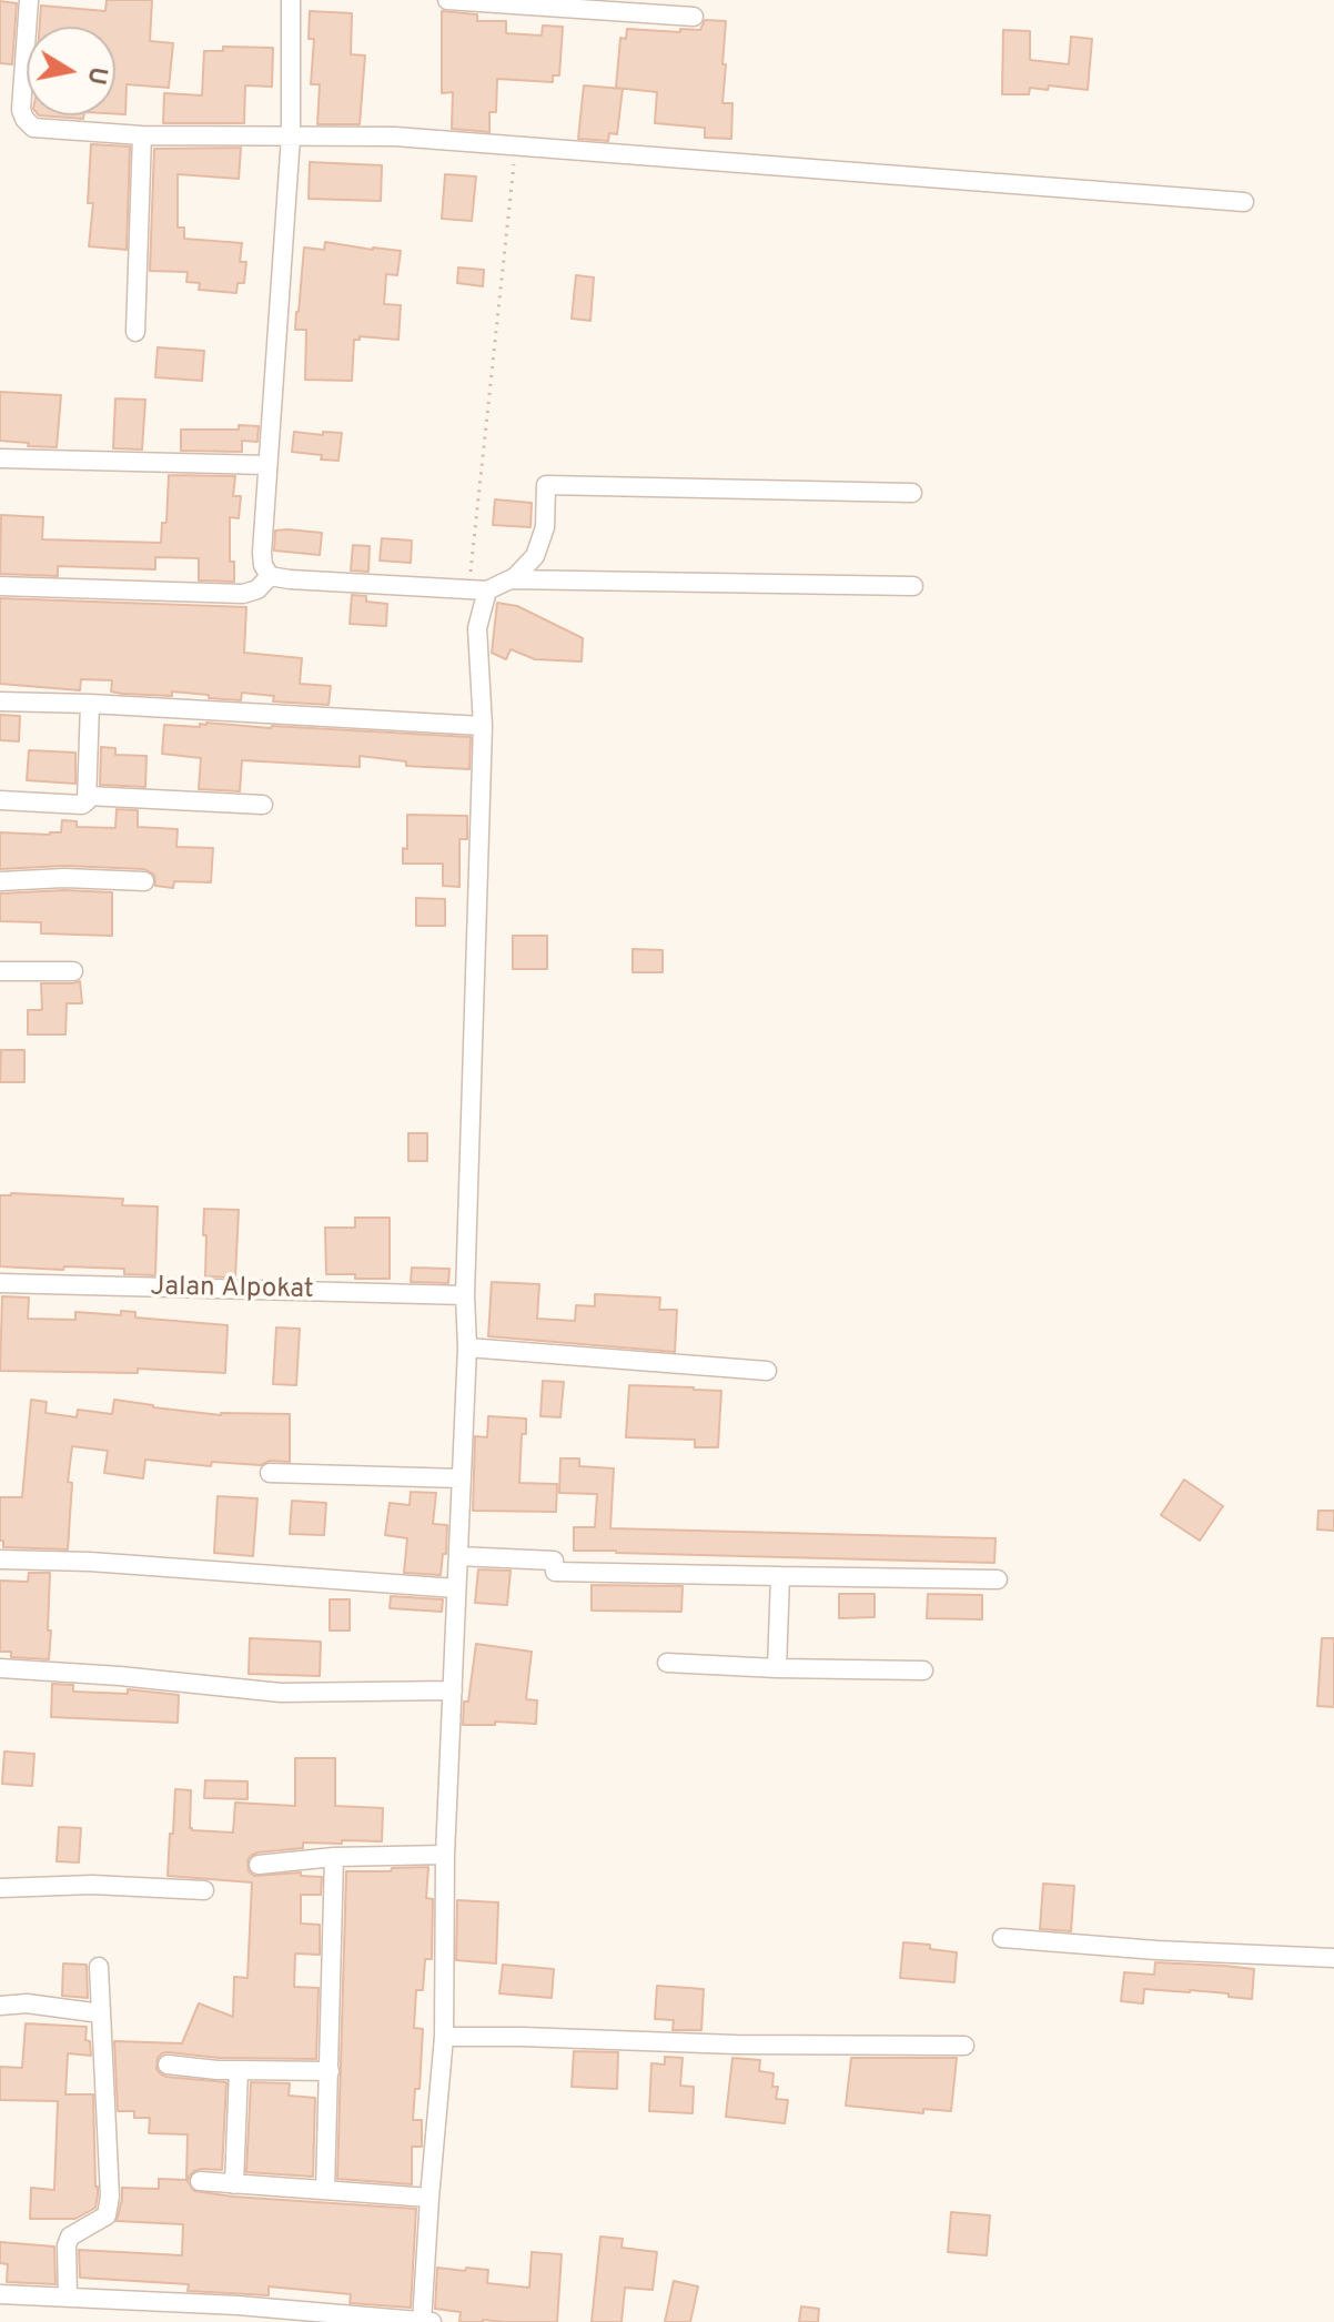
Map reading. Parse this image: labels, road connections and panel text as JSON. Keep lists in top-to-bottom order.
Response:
{
  "streets": {
    "street": ["Jalan Alpokat"]
  },
  "north": "right"
}
